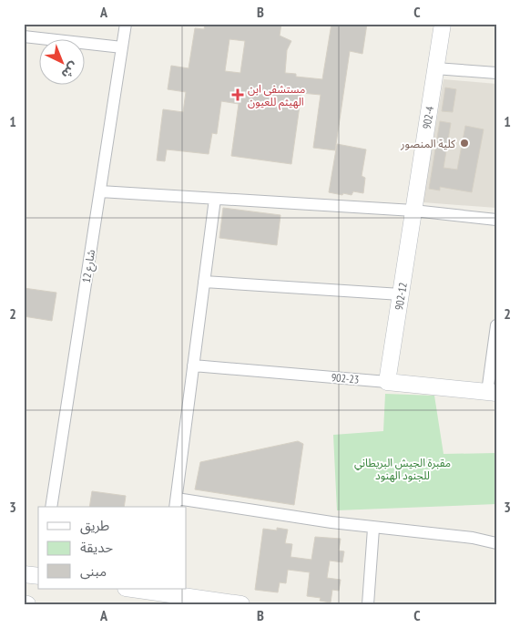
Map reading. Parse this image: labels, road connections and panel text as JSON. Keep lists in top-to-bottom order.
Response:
{
  "streets": {
    "street": [
      "902-4",
      "شارع 12",
      "902-12",
      "902-23"
    ]
  },
  "crossings": [
    ["902-4", "902-12"],
    ["902-12", "902-23"]
  ],
  "parks": ["مقبرة الجيش البريطاني للجنود الهنود"],
  "places": {
    "health": ["مستشفى ابن الهيثم للعيون"],
    "other": ["كلية المنصور"]
  },
  "legend": ["طريق", "حديقة", "مبنى"],
  "north": "bottom right",
  "grid": {
    "columns": ["A", "B", "C"],
    "rows": ["1", "2", "3"]
  }
}
